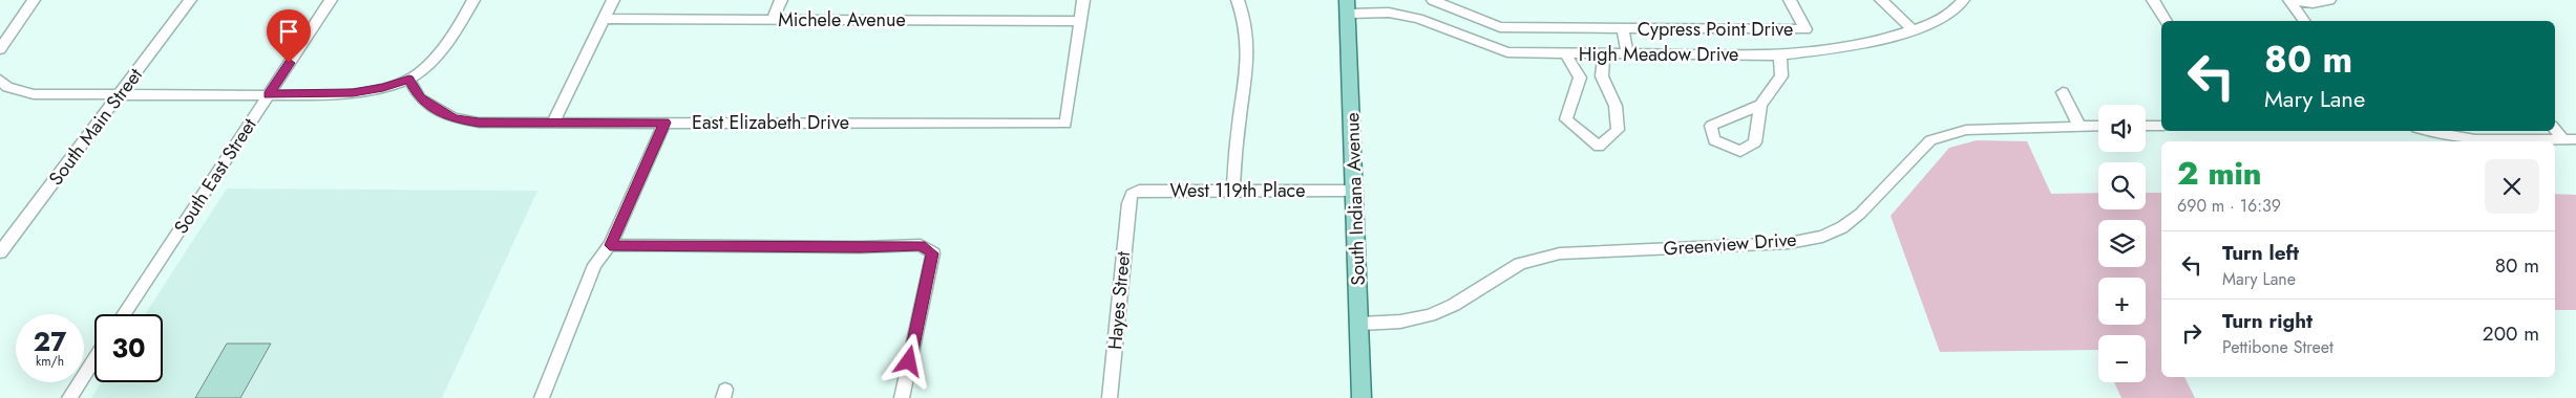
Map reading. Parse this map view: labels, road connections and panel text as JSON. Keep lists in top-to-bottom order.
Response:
{
  "streets": {
    "main road": ["South Indiana Avenue"],
    "street": [
      "Michele Avenue",
      "Cypress Point Drive",
      "High Meadow Drive",
      "East Elizabeth Drive",
      "South Main Street",
      "South East Street",
      "West 119th Place",
      "Greenview Drive",
      "Hayes Street"
    ]
  },
  "crossings": [
    ["Michele Avenue", "East Elizabeth Drive"],
    ["Cypress Point Drive", "High Meadow Drive"],
    ["High Meadow Drive", "South Indiana Avenue"],
    ["West 119th Place", "South Indiana Avenue"],
    ["West 119th Place", "Hayes Street"],
    ["South Indiana Avenue", "Greenview Drive"]
  ],
  "page": {
    "turn": ["80 m", "Mary Lane"],
    "map_buttons": ["+", "−"],
    "heading": ["2 min", "690 m · 16:39"],
    "list": [
      {
        "name": "Turn left",
        "note": "Mary Lane",
        "value": "80 m"
      },
      {
        "name": "Turn right",
        "note": "Pettibone Street",
        "value": "200 m"
      }
    ],
    "speed": "27 km/h",
    "limit": "30"
  }
}
